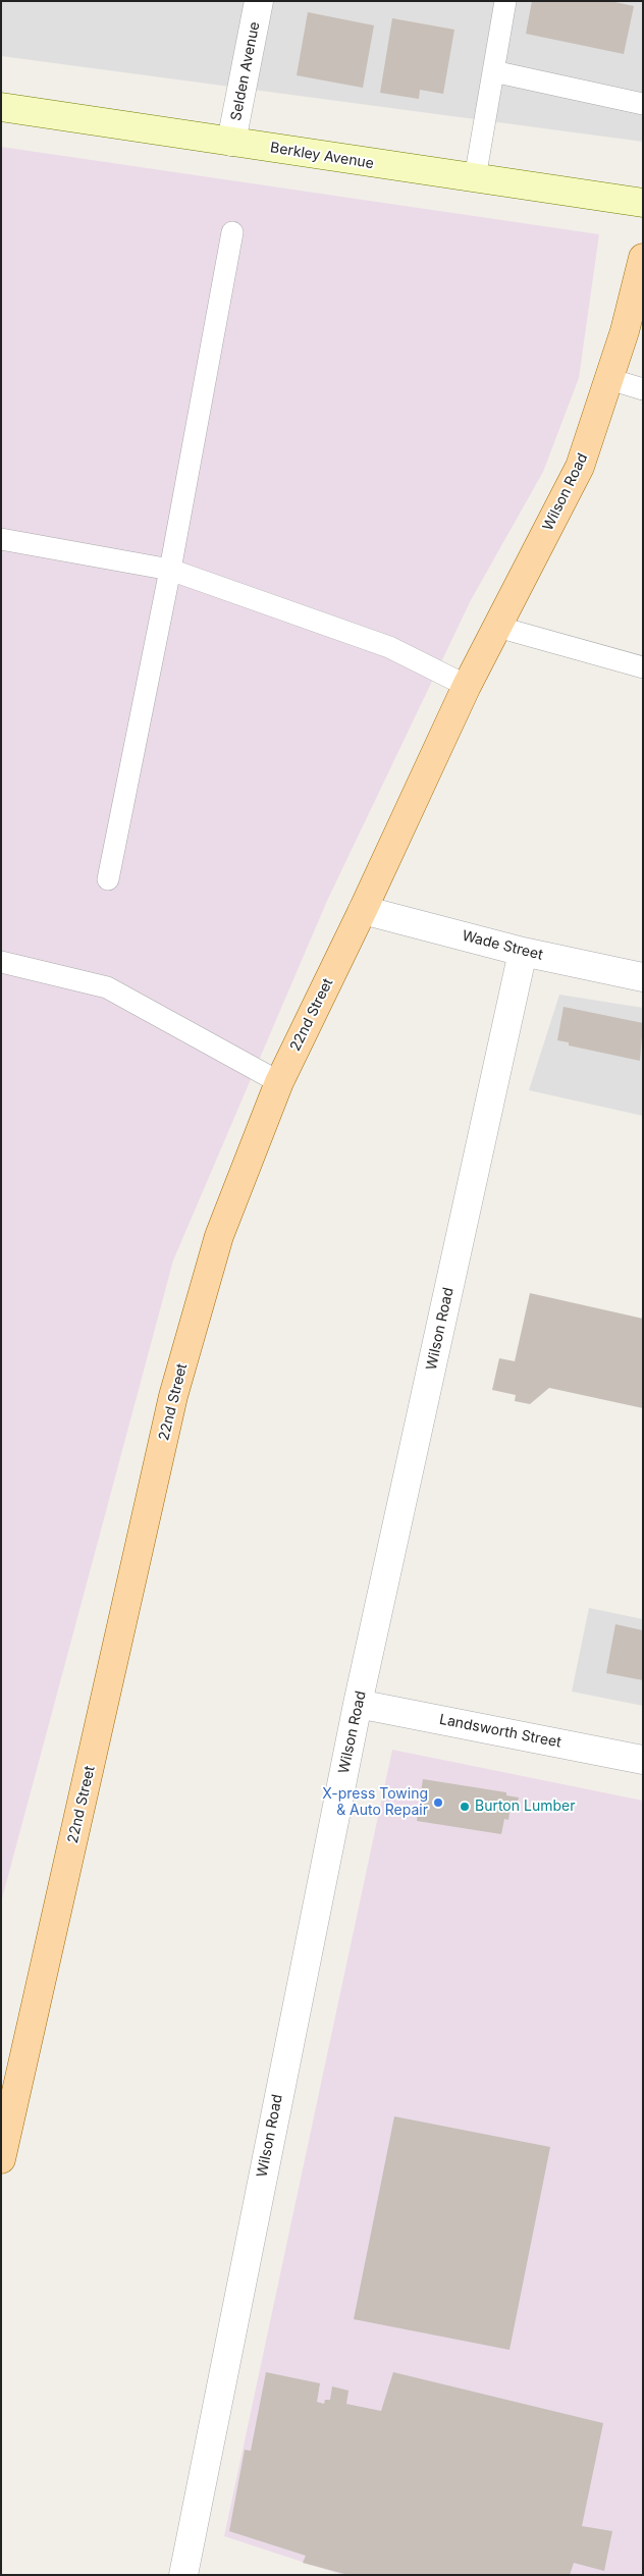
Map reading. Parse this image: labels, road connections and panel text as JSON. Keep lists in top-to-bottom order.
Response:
{
  "streets": {
    "main road": ["Wilson Road", "22nd Street"],
    "street": [
      "Selden Avenue",
      "Berkley Avenue",
      "Wade Street",
      "Landsworth Street"
    ]
  },
  "crossings": [
    ["Selden Avenue", "Berkley Avenue"],
    ["Wilson Road", "Wade Street"],
    ["Wilson Road", "22nd Street"],
    ["Wilson Road", "Landsworth Street"],
    ["Wade Street", "22nd Street"]
  ],
  "places": ["X-press Towing & Auto Repair", "Burton Lumber"]
}
